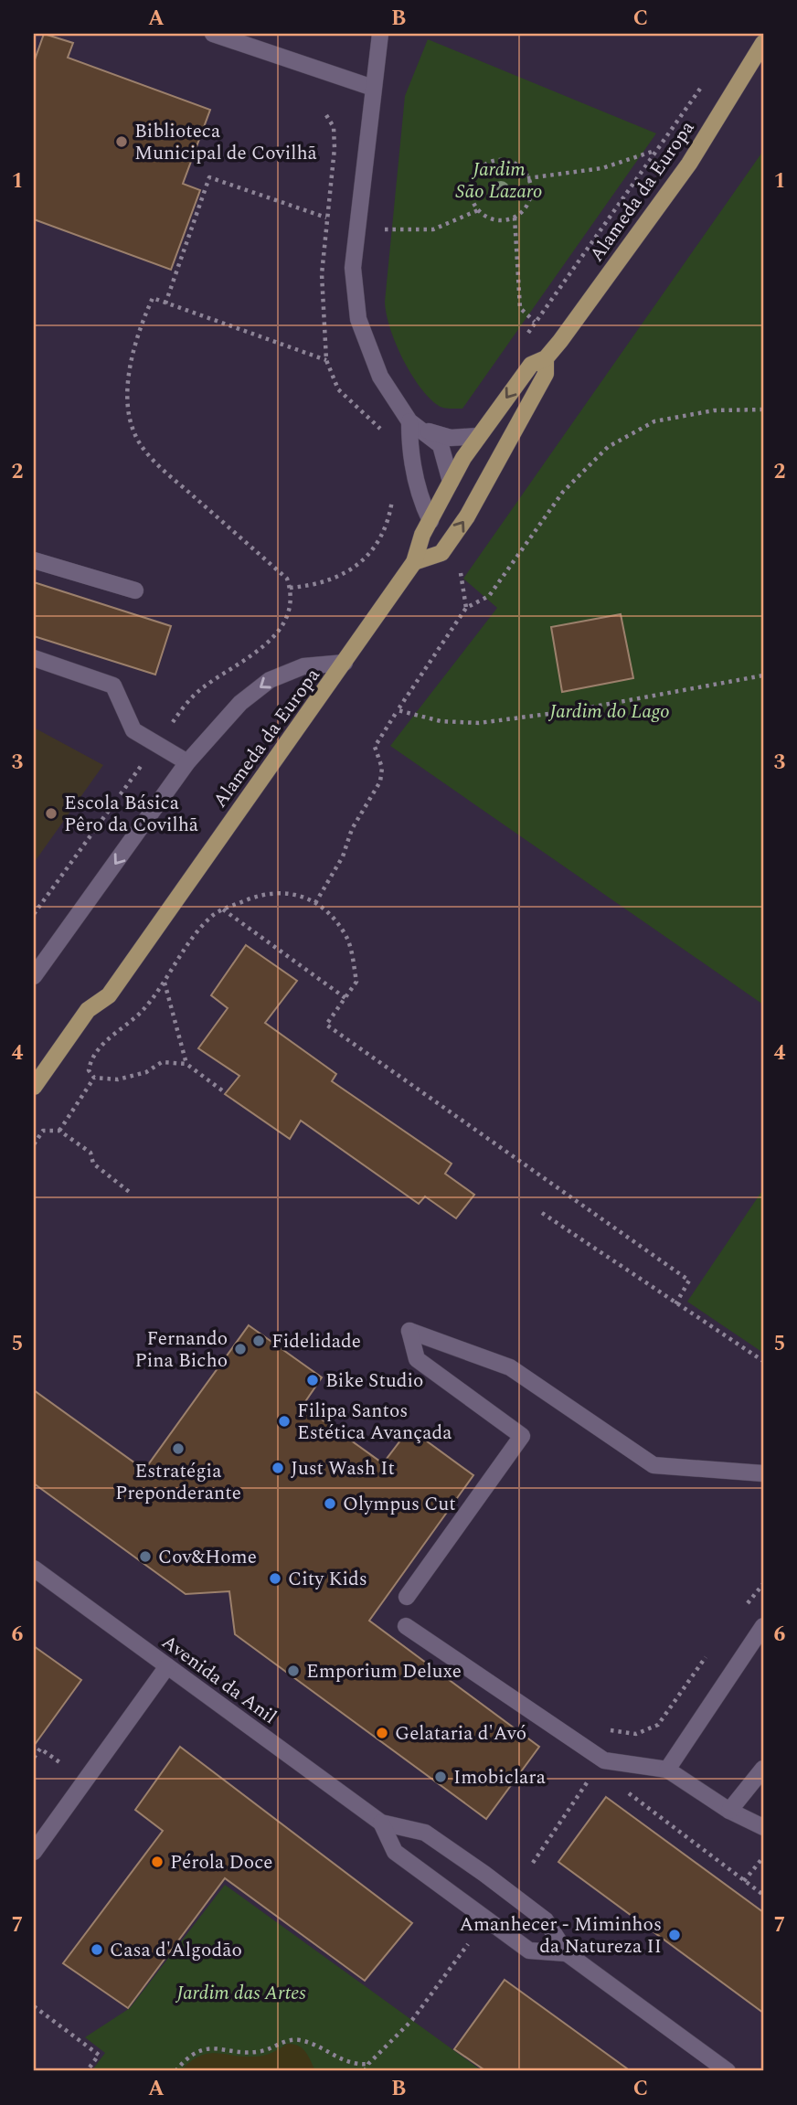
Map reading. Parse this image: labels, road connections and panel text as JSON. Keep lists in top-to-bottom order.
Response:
{
  "streets": {
    "main road": ["Alameda da Europa"],
    "street": ["Avenida da Anil"]
  },
  "parks": ["Jardim São Lazaro", "Jardim do Lago", "Jardim das Artes"],
  "places": [
    "Biblioteca Municipal de Covilhã",
    "Escola Básica Pêro da Covilhã",
    "Fidelidade",
    "Fernando Pina Bicho",
    "Bike Studio",
    "Filipa Santos Estética Avançada",
    "Estratégia Preponderante",
    "Just Wash It",
    "Olympus Cut",
    "Cov&Home",
    "City Kids",
    "Emporium Deluxe",
    "Gelataria d'Avó",
    "Imobiclara",
    "Pérola Doce",
    "Amanhecer - Miminhos da Natureza II",
    "Casa d'Algodão"
  ],
  "grid": {
    "columns": ["A", "B", "C"],
    "rows": [
      "1",
      "2",
      "3",
      "4",
      "5",
      "6",
      "7"
    ]
  }
}
